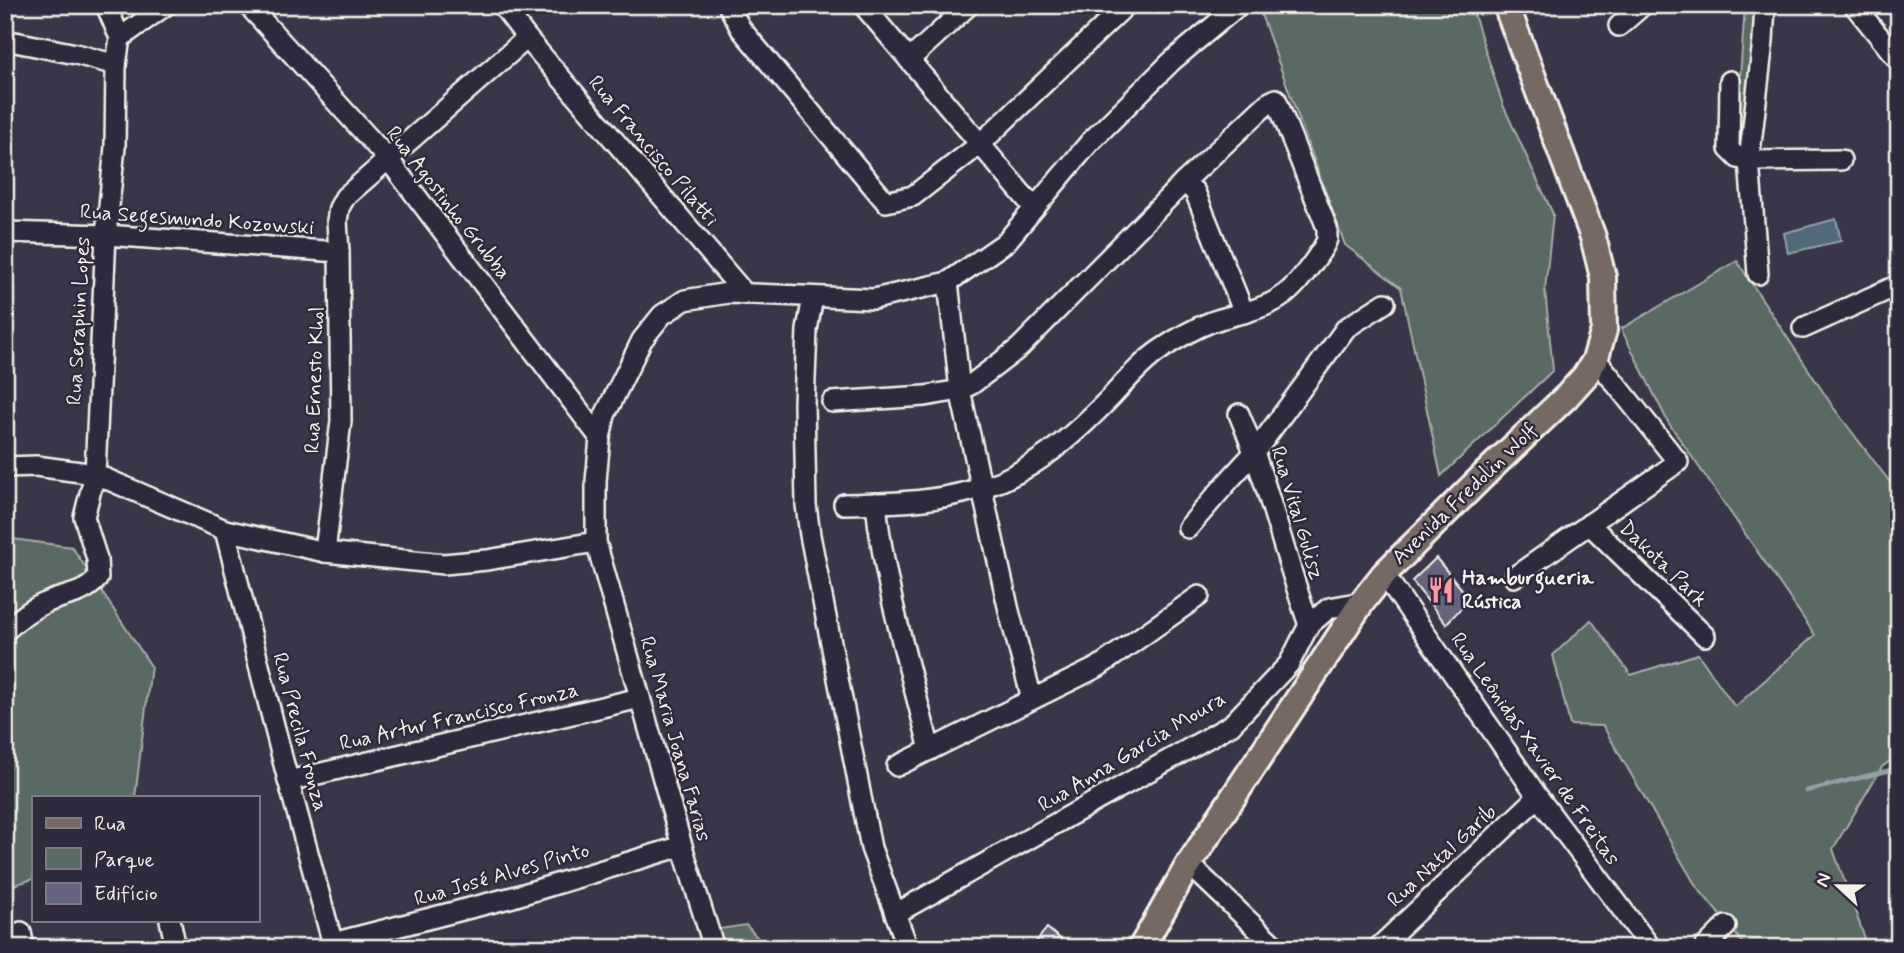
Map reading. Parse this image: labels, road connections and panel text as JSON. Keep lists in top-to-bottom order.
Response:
{
  "streets": {
    "main road": ["Avenida Fredolin Wolf"],
    "street": [
      "Rua Francisco Pilatti",
      "Rua Agostinho Grubba",
      "Rua Segesmundo Kozowski",
      "Rua Seraphin Lopes",
      "Rua Ernesto Khol",
      "Rua Vital Gulisz",
      "Dakota Park",
      "Rua Artur Francisco Fronza",
      "Rua Precila Fronza",
      "Rua Maria Joana Farias",
      "Rua Leônidas Xavier de Freitas",
      "Rua Anna Garcia Moura",
      "Rua Natal Garib",
      "Rua José Alves Pinto"
    ]
  },
  "crossings": [
    ["Rua Francisco Pilatti", "Rua Segesmundo Kozowski"],
    ["Rua Francisco Pilatti", "Rua Maria Joana Farias"],
    ["Rua Agostinho Grubba", "Rua Segesmundo Kozowski"],
    ["Rua Agostinho Grubba", "Rua Maria Joana Farias"],
    ["Rua Segesmundo Kozowski", "Rua Seraphin Lopes"],
    ["Rua Segesmundo Kozowski", "Rua Ernesto Khol"],
    ["Avenida Fredolin Wolf", "Dakota Park"],
    ["Avenida Fredolin Wolf", "Rua Leônidas Xavier de Freitas"],
    ["Avenida Fredolin Wolf", "Rua Anna Garcia Moura"],
    ["Rua Vital Gulisz", "Rua Anna Garcia Moura"],
    ["Rua Artur Francisco Fronza", "Rua Precila Fronza"],
    ["Rua Artur Francisco Fronza", "Rua Maria Joana Farias"],
    ["Rua Precila Fronza", "Rua José Alves Pinto"],
    ["Rua Maria Joana Farias", "Rua José Alves Pinto"],
    ["Rua Leônidas Xavier de Freitas", "Rua Natal Garib"]
  ],
  "places": {
    "restaurant": ["Hamburgueria Rústica"]
  },
  "legend": ["Rua", "Parque", "Edifício"],
  "north": "left"
}
